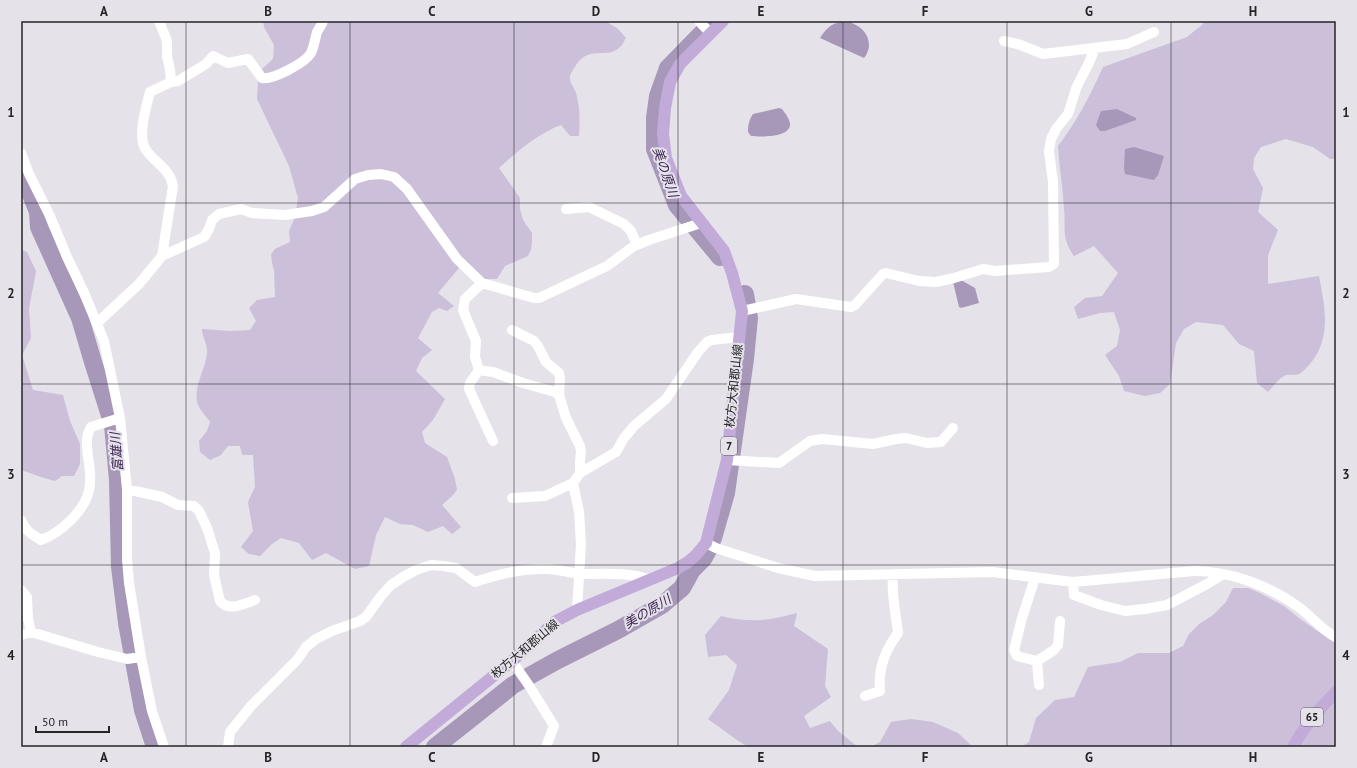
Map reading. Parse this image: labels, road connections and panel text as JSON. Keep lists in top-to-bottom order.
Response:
{
  "streets": {
    "main road": ["枚方大和郡山線", "7", "65"]
  },
  "water": ["美の原川", "富雄川"],
  "scale_bar": "50 m",
  "grid": {
    "columns": [
      "A",
      "B",
      "C",
      "D",
      "E",
      "F",
      "G",
      "H"
    ],
    "rows": [
      "1",
      "2",
      "3",
      "4"
    ]
  }
}
